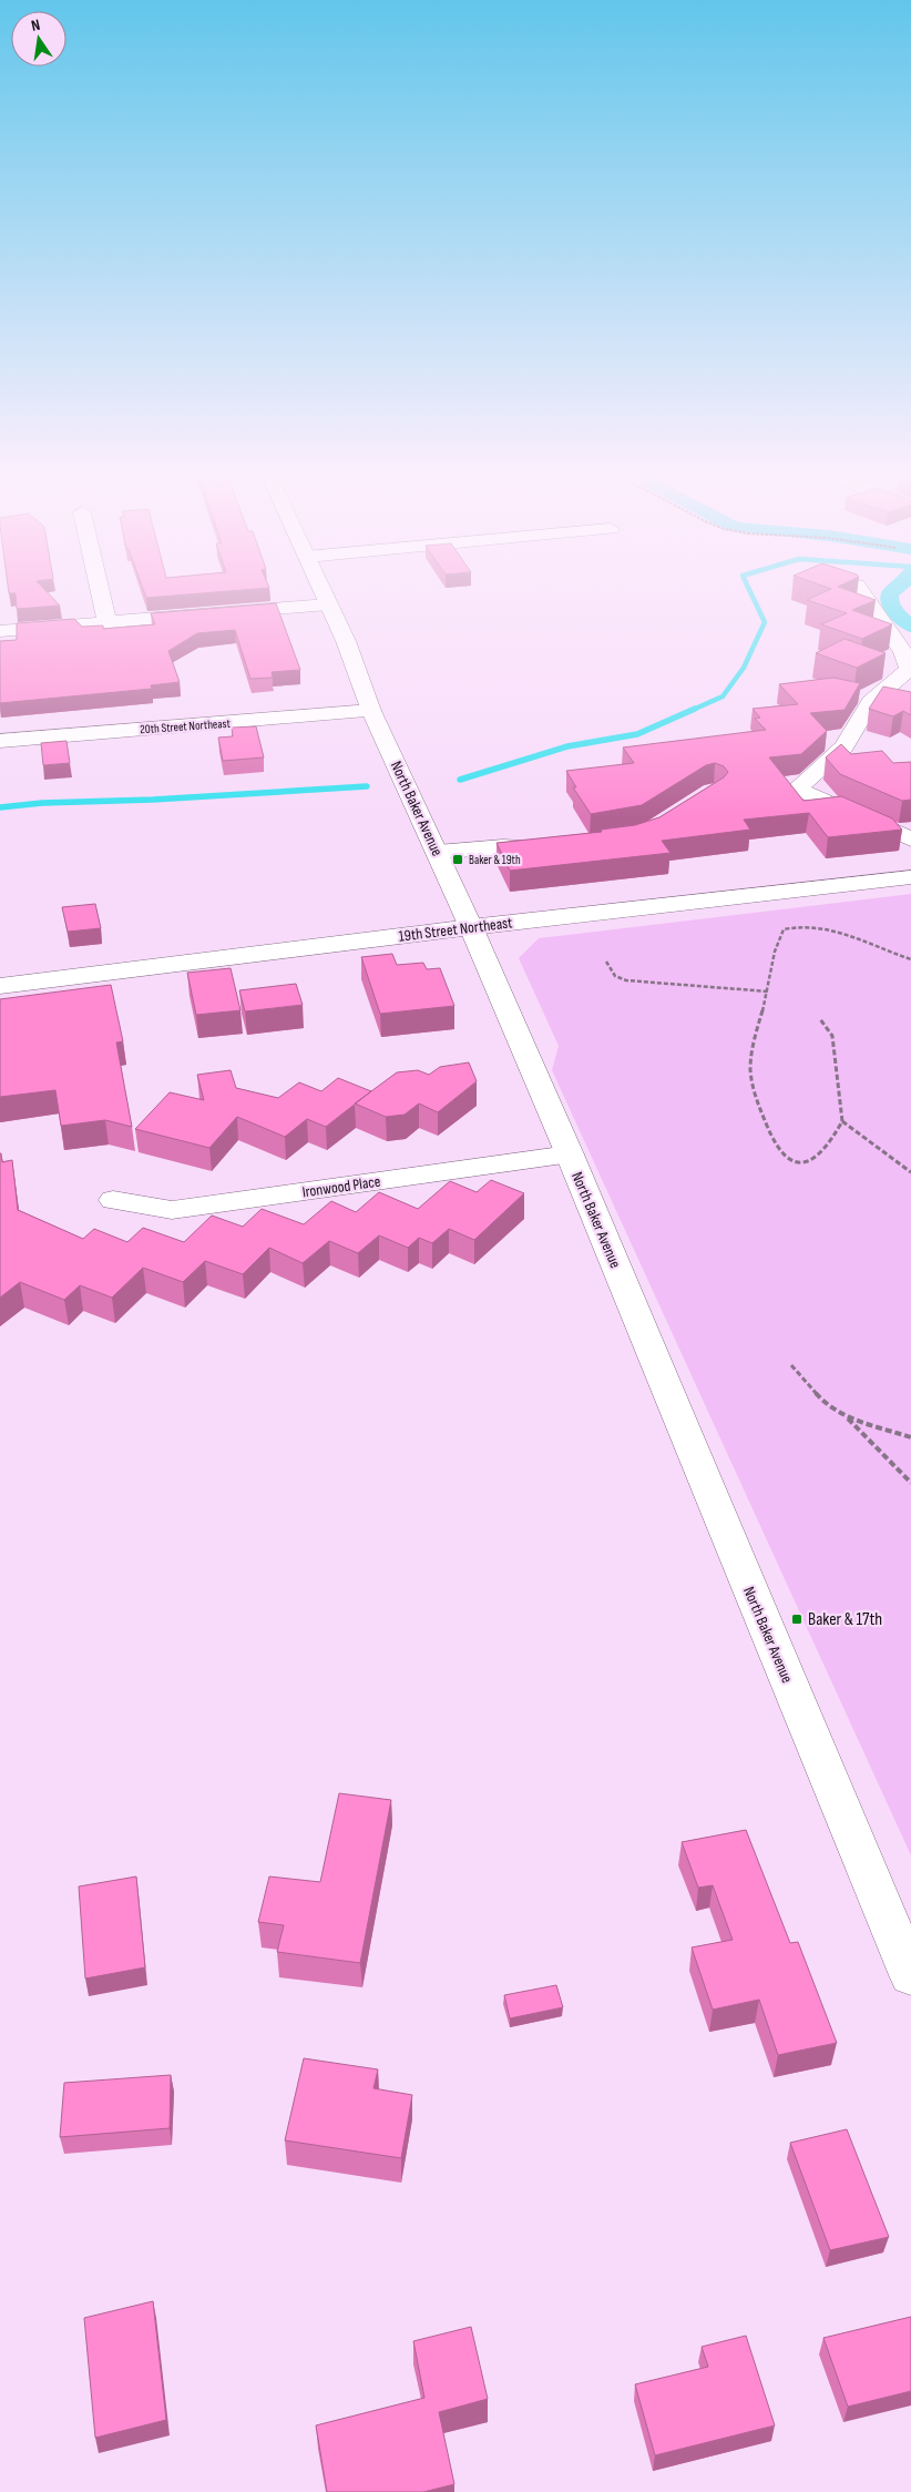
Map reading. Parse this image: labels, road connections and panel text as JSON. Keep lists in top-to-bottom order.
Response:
{
  "streets": {
    "street": [
      "20th Street Northeast",
      "North Baker Avenue",
      "19th Street Northeast",
      "Ironwood Place"
    ]
  },
  "crossings": [
    ["20th Street Northeast", "North Baker Avenue"],
    ["North Baker Avenue", "19th Street Northeast"],
    ["North Baker Avenue", "Ironwood Place"]
  ],
  "places": {
    "transit": ["Baker & 19th", "Baker & 17th"]
  },
  "north": "top"
}
